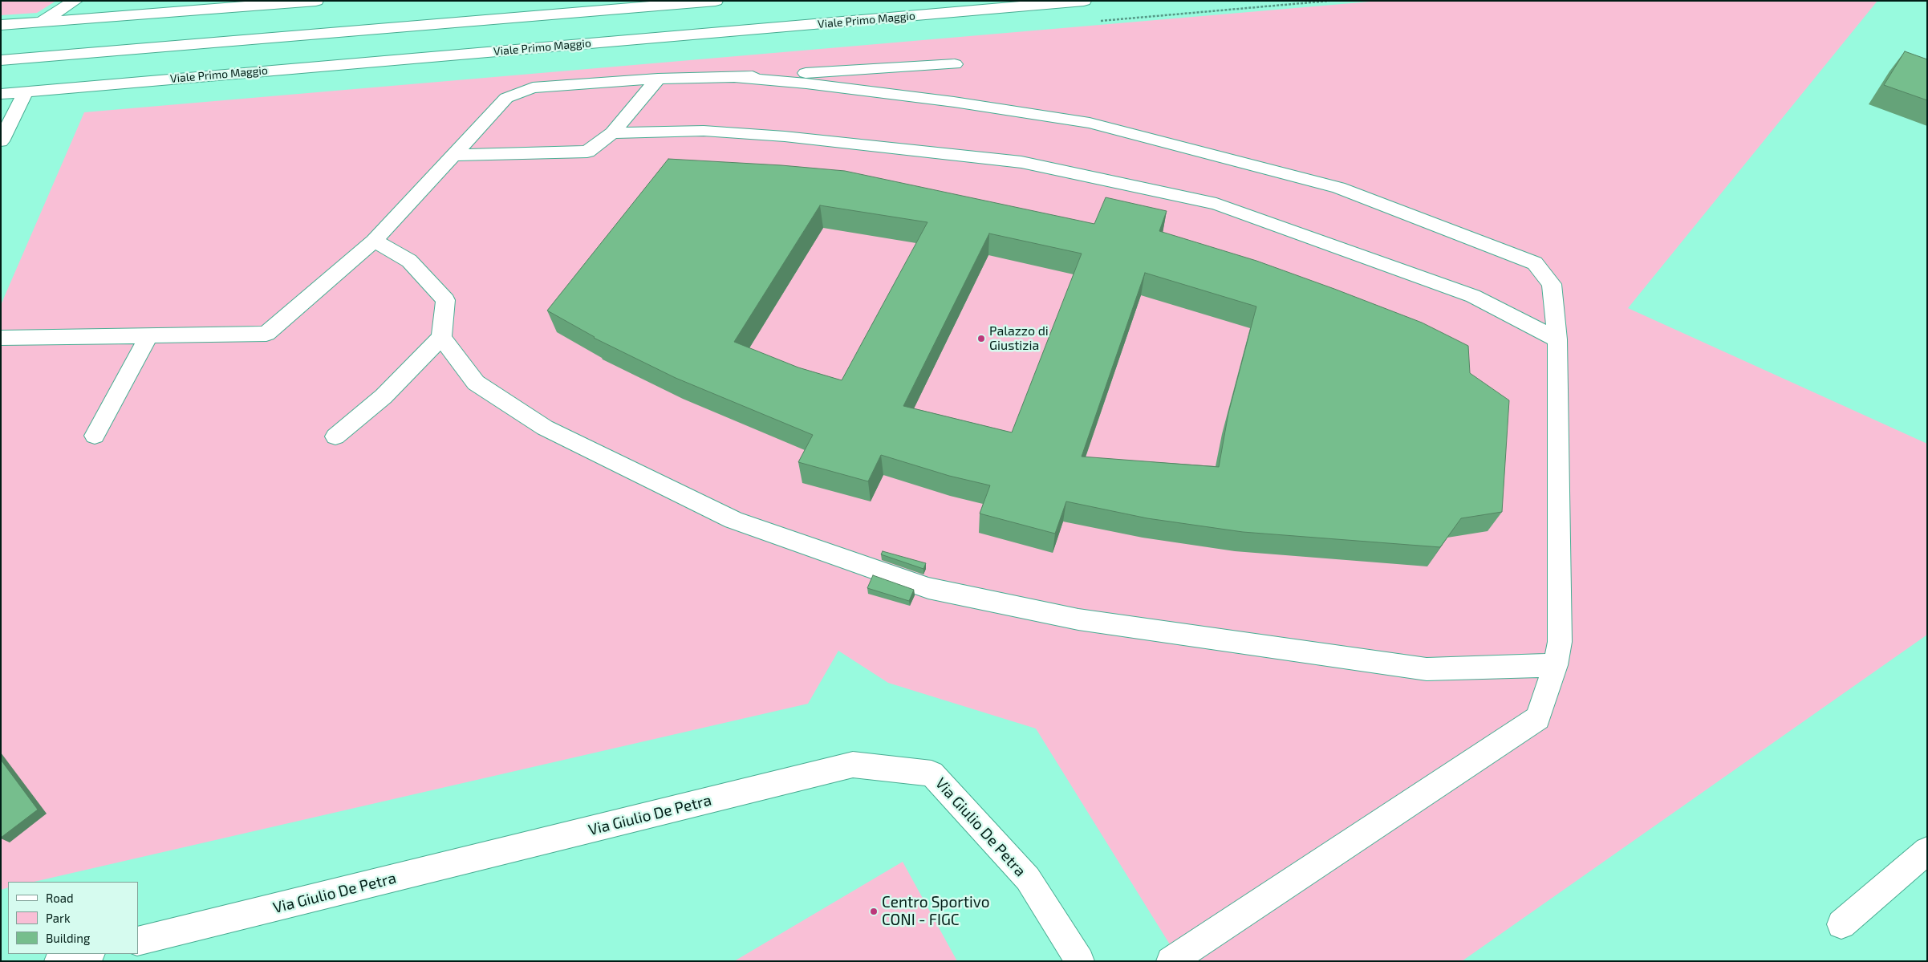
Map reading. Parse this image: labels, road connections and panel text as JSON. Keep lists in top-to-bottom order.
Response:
{
  "streets": {
    "street": ["Viale Primo Maggio", "Via Giulio De Petra"]
  },
  "places": ["Palazzo di Giustizia", "Centro Sportivo CONI - FIGC"],
  "legend": ["Road", "Park", "Building"]
}
